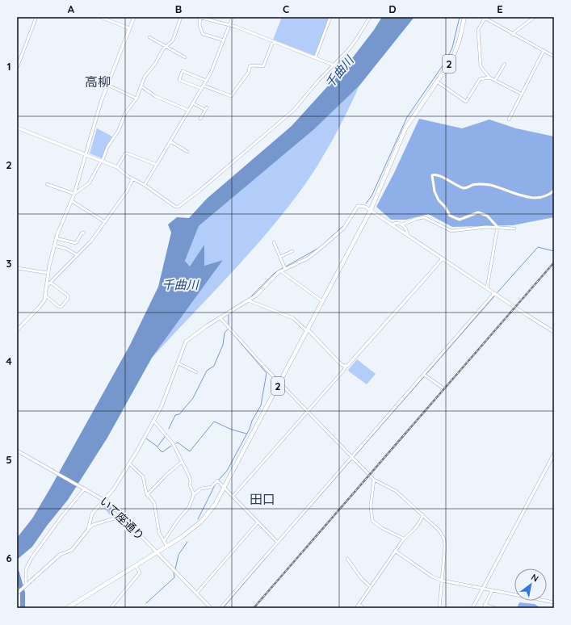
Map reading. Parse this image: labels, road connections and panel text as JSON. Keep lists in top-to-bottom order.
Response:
{
  "streets": {
    "main road": ["2"],
    "street": ["いて座通り"]
  },
  "crossings": [
    ["2", "いて座通り"]
  ],
  "districts": ["高柳", "田口"],
  "water": ["千曲川"],
  "north": "top right",
  "grid": {
    "columns": [
      "A",
      "B",
      "C",
      "D",
      "E"
    ],
    "rows": [
      "1",
      "2",
      "3",
      "4",
      "5",
      "6"
    ]
  }
}
